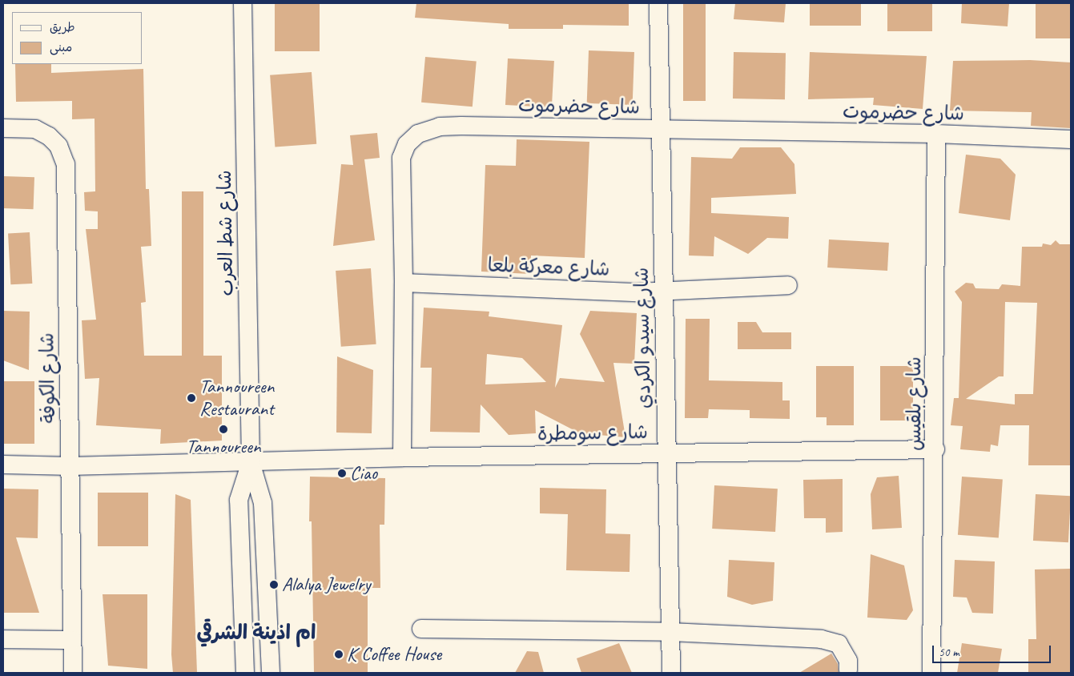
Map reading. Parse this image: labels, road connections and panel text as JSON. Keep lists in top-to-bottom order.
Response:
{
  "streets": {
    "street": [
      "شارع حضرموت",
      "شارع شط العرب",
      "شارع معركة بلعا",
      "شارع سيدو الكردي",
      "شارع الكوفة",
      "شارع بلقيس",
      "شارع سومطرة"
    ]
  },
  "crossings": [
    ["شارع حضرموت", "شارع معركة بلعا"],
    ["شارع حضرموت", "شارع سيدو الكردي"],
    ["شارع حضرموت", "شارع بلقيس"],
    ["شارع حضرموت", "شارع سومطرة"],
    ["شارع شط العرب", "شارع سومطرة"],
    ["شارع معركة بلعا", "شارع سيدو الكردي"],
    ["شارع سيدو الكردي", "شارع سومطرة"],
    ["شارع الكوفة", "شارع سومطرة"],
    ["شارع بلقيس", "شارع سومطرة"]
  ],
  "districts": ["ام اذينة الشرقي"],
  "places": [
    "Tannoureen Restaurant",
    "Tannoureen",
    "Ciao",
    "Alalya Jewelry",
    "K Coffee House"
  ],
  "legend": ["طريق", "مبنى"],
  "scale_bar": "50 m"
}
